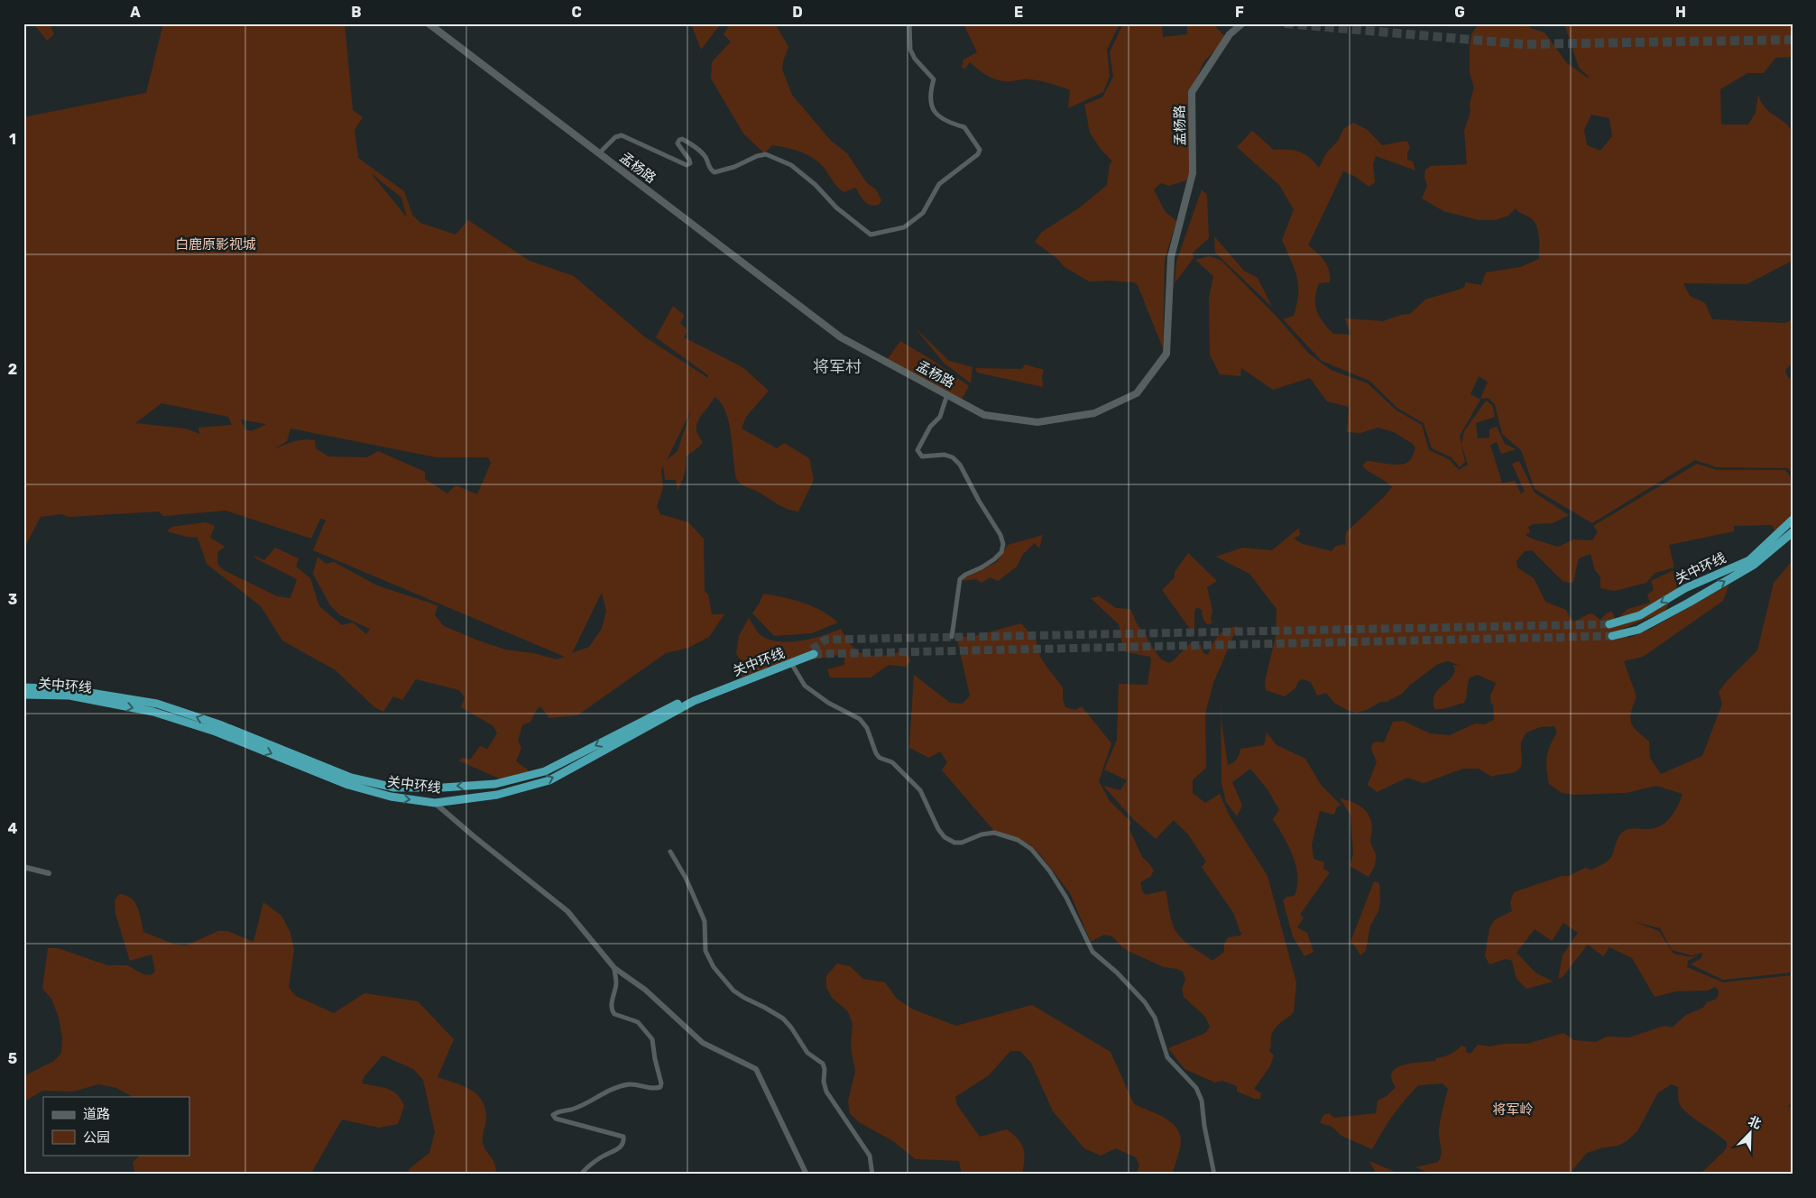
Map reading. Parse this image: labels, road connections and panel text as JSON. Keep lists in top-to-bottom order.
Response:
{
  "streets": {
    "highway": ["关中环线"],
    "main road": ["孟杨路"]
  },
  "districts": ["将军村"],
  "parks": ["白鹿原影视城", "将军岭"],
  "legend": ["道路", "公园"],
  "north": "top right",
  "grid": {
    "columns": [
      "A",
      "B",
      "C",
      "D",
      "E",
      "F",
      "G",
      "H"
    ],
    "rows": [
      "1",
      "2",
      "3",
      "4",
      "5"
    ]
  }
}
